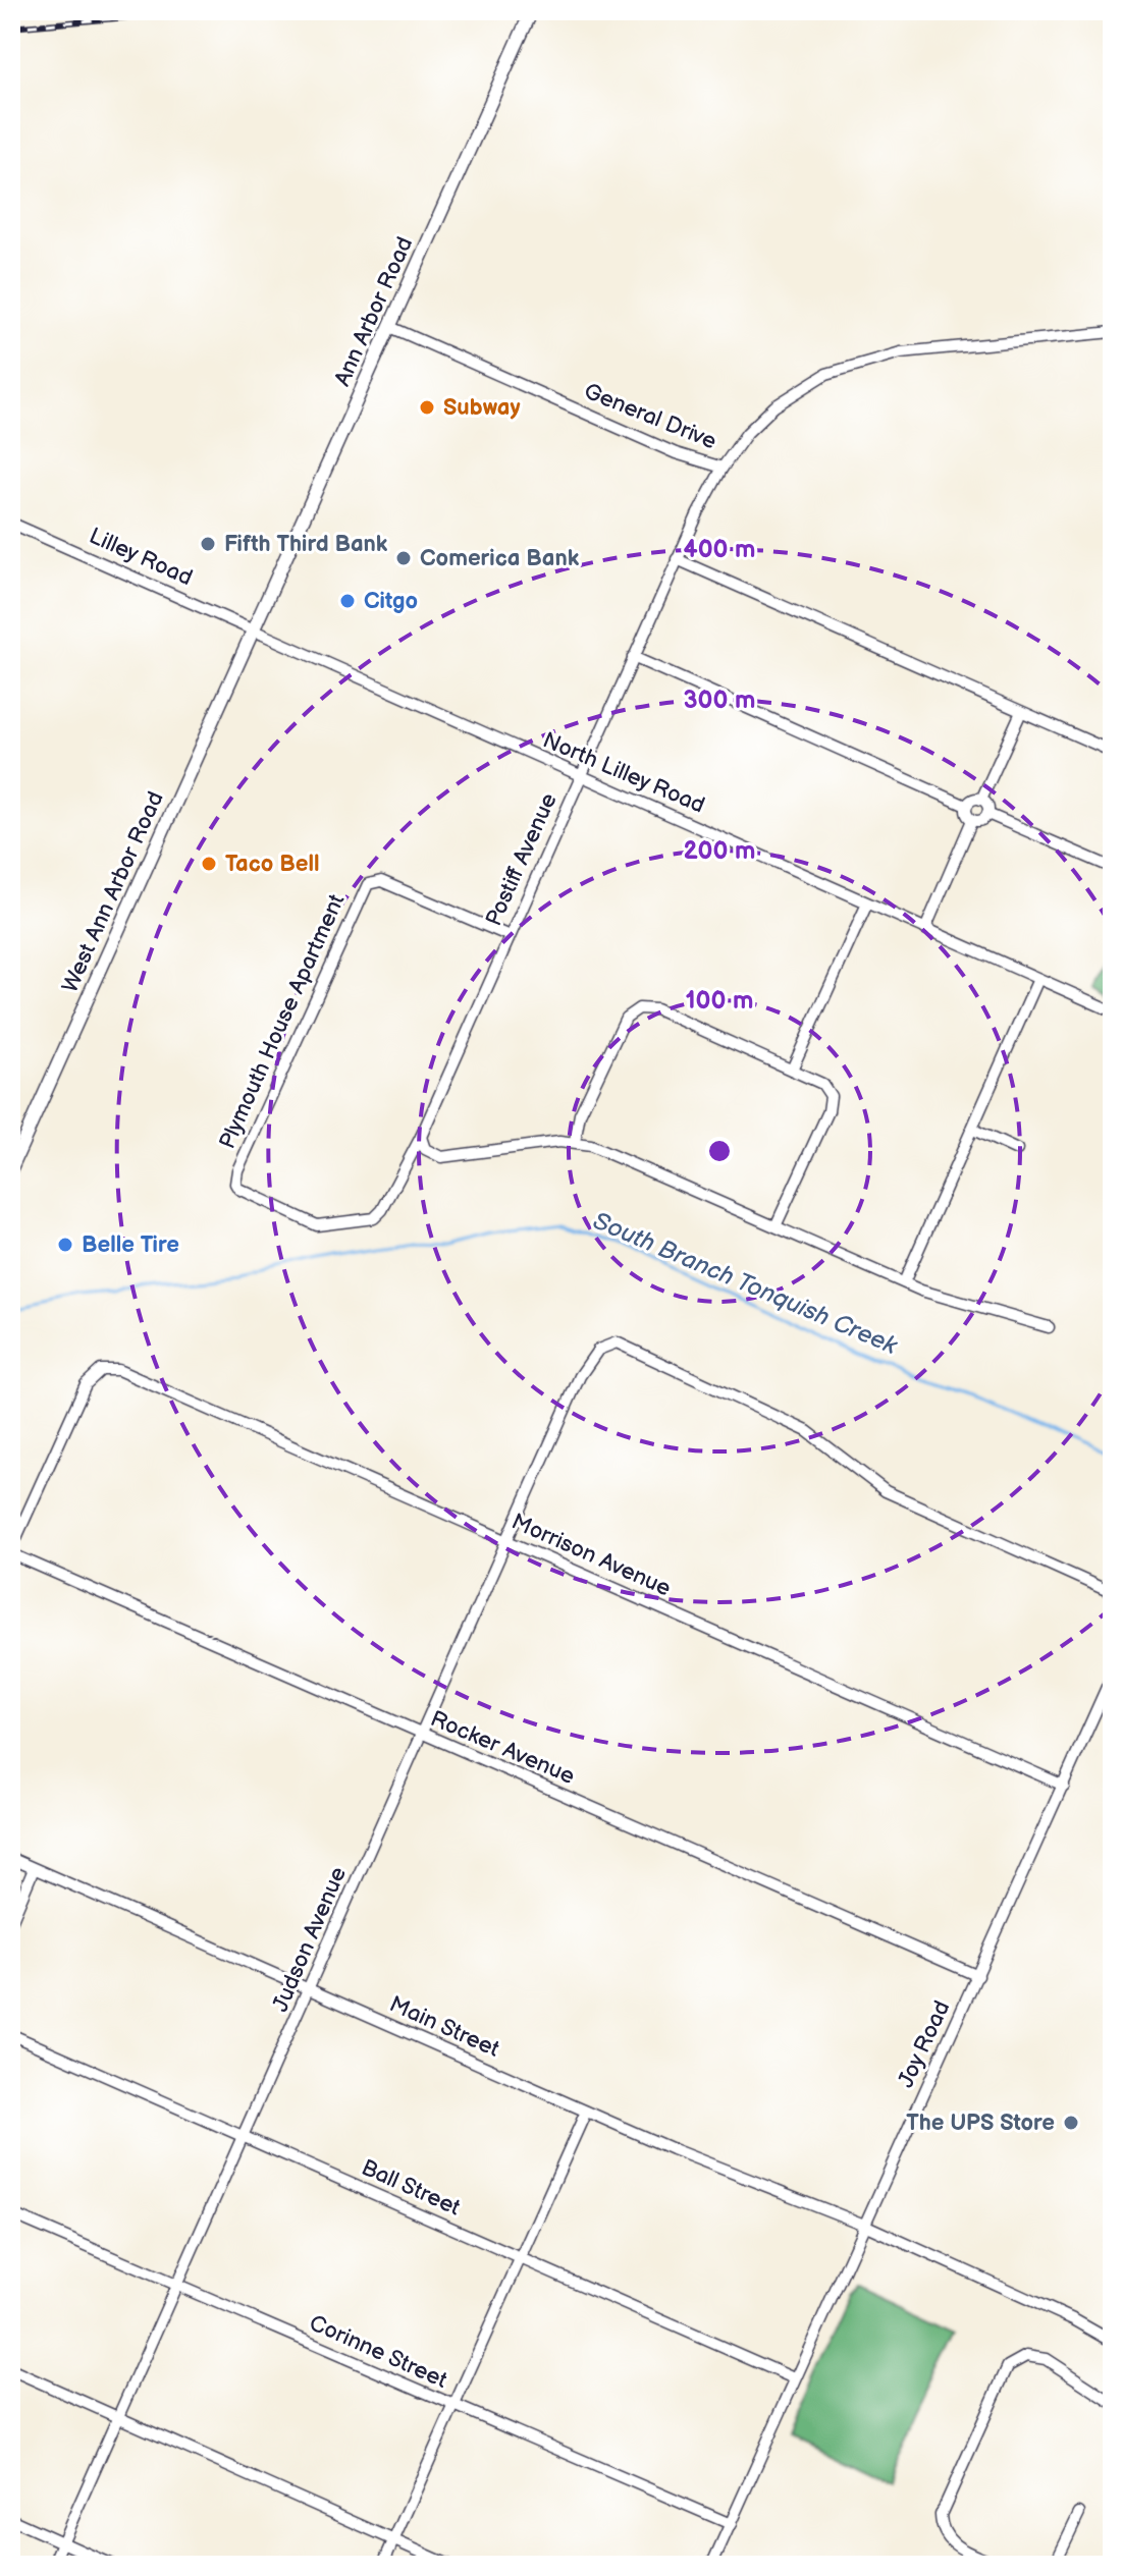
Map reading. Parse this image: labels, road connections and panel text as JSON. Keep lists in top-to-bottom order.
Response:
{
  "streets": {
    "main road": ["Ann Arbor Road", "West Ann Arbor Road"],
    "street": [
      "General Drive",
      "Lilley Road",
      "North Lilley Road",
      "Postiff Avenue",
      "Plymouth House Apartment",
      "Morrison Avenue",
      "Rocker Avenue",
      "Judson Avenue",
      "Main Street",
      "Joy Road",
      "Ball Street",
      "Corinne Street"
    ]
  },
  "crossings": [
    ["Ann Arbor Road", "General Drive"],
    ["Ann Arbor Road", "Lilley Road"],
    ["Ann Arbor Road", "North Lilley Road"],
    ["Ann Arbor Road", "West Ann Arbor Road"],
    ["General Drive", "Postiff Avenue"],
    ["Lilley Road", "North Lilley Road"],
    ["Lilley Road", "West Ann Arbor Road"],
    ["North Lilley Road", "Postiff Avenue"],
    ["North Lilley Road", "West Ann Arbor Road"],
    ["Postiff Avenue", "Plymouth House Apartment"],
    ["Morrison Avenue", "Rocker Avenue"],
    ["Morrison Avenue", "Judson Avenue"],
    ["Morrison Avenue", "Joy Road"],
    ["Rocker Avenue", "Judson Avenue"],
    ["Rocker Avenue", "Joy Road"],
    ["Judson Avenue", "Main Street"],
    ["Judson Avenue", "Ball Street"],
    ["Judson Avenue", "Corinne Street"],
    ["Main Street", "Joy Road"],
    ["Joy Road", "Ball Street"],
    ["Joy Road", "Corinne Street"]
  ],
  "water": ["South Branch Tonquish Creek"],
  "places": [
    "Subway",
    "Fifth Third Bank",
    "Comerica Bank",
    "Citgo",
    "Taco Bell",
    "Belle Tire",
    "The UPS Store"
  ],
  "rings": [
    "400 m",
    "300 m",
    "200 m",
    "100 m"
  ]
}
